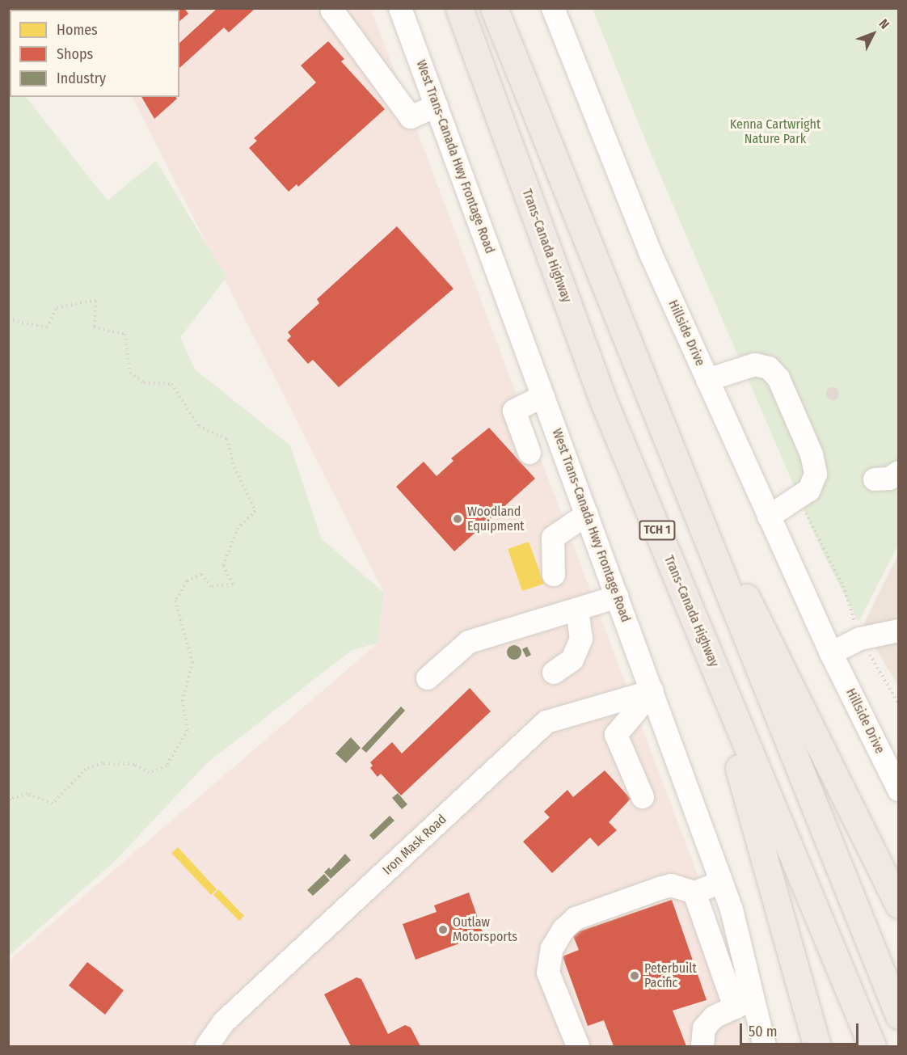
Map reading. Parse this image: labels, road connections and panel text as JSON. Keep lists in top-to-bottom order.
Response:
{
  "streets": {
    "highway": ["Trans-Canada Highway", "TCH 1"],
    "street": ["West Trans-Canada Hwy Frontage Road", "Hillside Drive", "Iron Mask Road"]
  },
  "crossings": [
    ["West Trans-Canada Hwy Frontage Road", "Iron Mask Road"]
  ],
  "parks": ["Kenna Cartwright Nature Park"],
  "places": ["Woodland Equipment", "Outlaw Motorsports", "Peterbuilt Pacific"],
  "legend": ["Homes", "Shops", "Industry"],
  "scale_bar": "50 m",
  "north": "top right"
}
